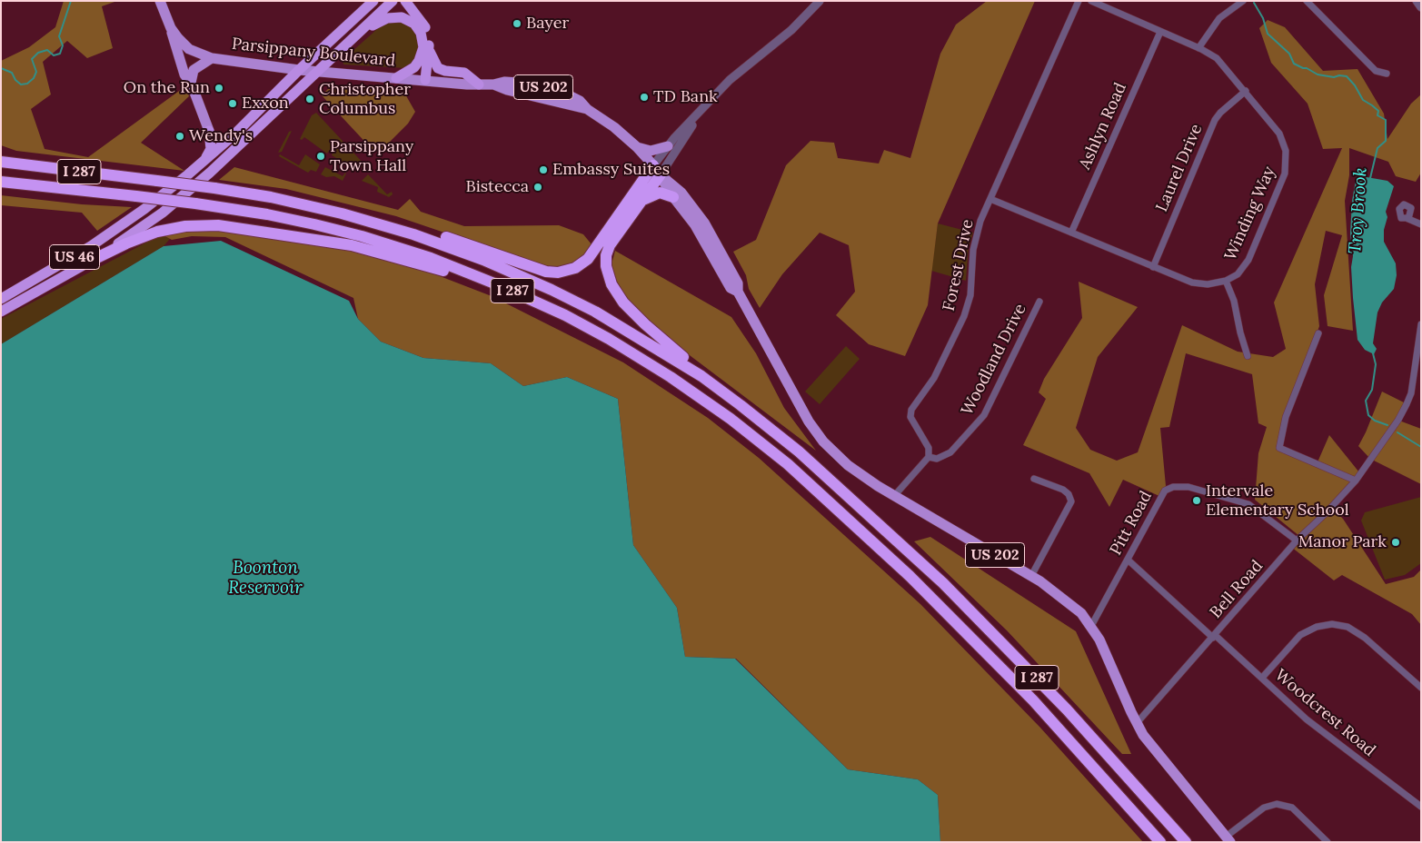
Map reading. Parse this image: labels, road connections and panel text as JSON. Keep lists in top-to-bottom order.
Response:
{
  "streets": {
    "highway": ["I 287", "US 46"],
    "main road": ["Parsippany Boulevard", "US 202"],
    "street": [
      "Ashlyn Road",
      "Laurel Drive",
      "Winding Way",
      "Forest Drive",
      "Woodland Drive",
      "Pitt Road",
      "Bell Road",
      "Woodcrest Road"
    ]
  },
  "crossings": [
    ["Parsippany Boulevard", "US 46"],
    ["Parsippany Boulevard", "Pitt Road"],
    ["Parsippany Boulevard", "Bell Road"],
    ["Ashlyn Road", "Winding Way"],
    ["Laurel Drive", "Winding Way"],
    ["Winding Way", "Forest Drive"],
    ["Forest Drive", "Woodland Drive"],
    ["Pitt Road", "Bell Road"],
    ["Pitt Road", "Woodcrest Road"],
    ["Bell Road", "Woodcrest Road"]
  ],
  "water": ["Troy Brook", "Boonton Reservoir"],
  "places": [
    "Bayer",
    "On the Run",
    "TD Bank",
    "Christopher Columbus",
    "Exxon",
    "Wendy's",
    "Parsippany Town Hall",
    "Embassy Suites",
    "Bistecca",
    "Intervale Elementary School",
    "Manor Park"
  ]
}
